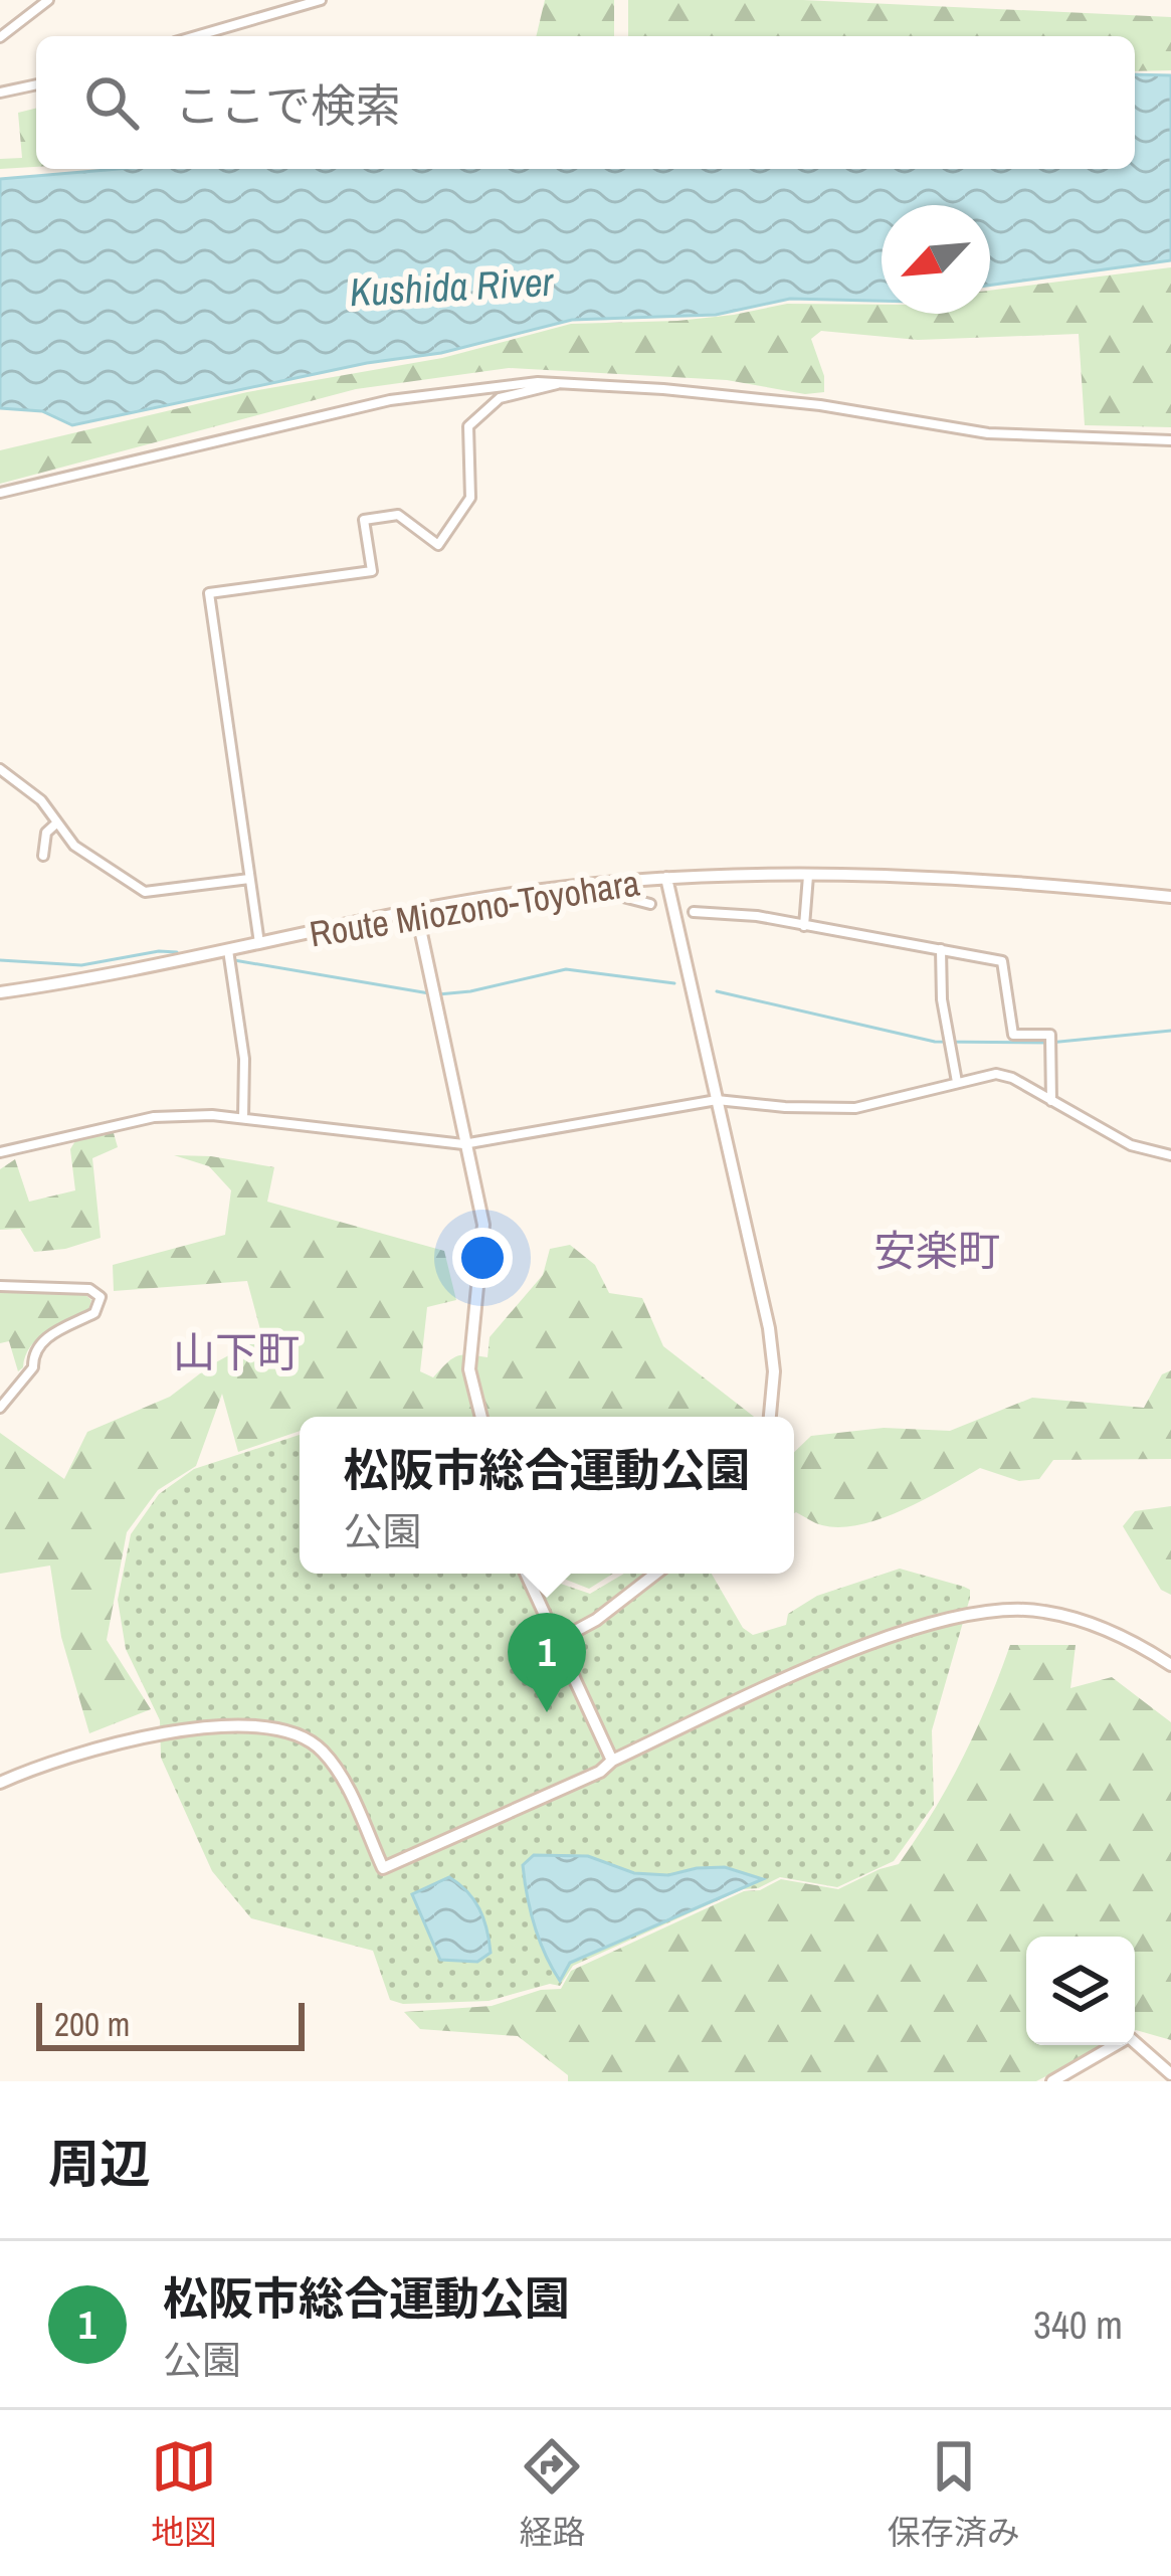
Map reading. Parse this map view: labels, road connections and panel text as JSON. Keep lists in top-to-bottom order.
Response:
{
  "streets": {
    "street": ["Route Miozono-Toyohara"]
  },
  "districts": ["安楽町", "山下町"],
  "water": ["Kushida River"],
  "scale_bar": "200 m",
  "north": "bottom left",
  "page": {
    "search": "ここで検索",
    "popup": ["松阪市総合運動公園", "公園"],
    "pins": "1",
    "scale": "200 m",
    "heading": "周辺",
    "list": [
      {
        "mark": "1",
        "name": "松阪市総合運動公園",
        "note": "公園",
        "value": "340 m"
      }
    ],
    "nav": ["地図", "経路", "保存済み"]
  }
}
